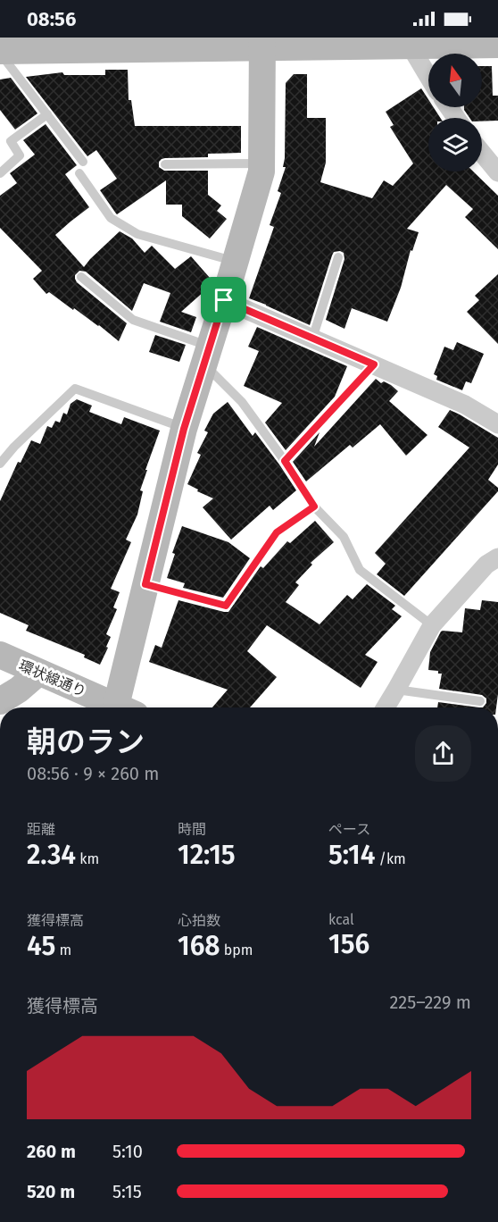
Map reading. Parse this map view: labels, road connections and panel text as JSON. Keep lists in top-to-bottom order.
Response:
{
  "streets": {
    "street": ["環状線通り"]
  },
  "north": "top",
  "page": {
    "status": "08:56",
    "heading": ["朝のラン", "08:56 · 9 × 260 m"],
    "stats": [
      ["距離", "2.34 km"],
      ["時間", "12:15"],
      ["ペース", "5:14 /km"],
      ["獲得標高", "45 m"],
      ["心拍数", "168 bpm"],
      ["kcal", "156"]
    ],
    "chart": ["獲得標高", "225–229 m"],
    "list": [
      {
        "name": "260 m",
        "note": "5:10"
      },
      {
        "name": "520 m",
        "note": "5:15"
      }
    ]
  }
}
